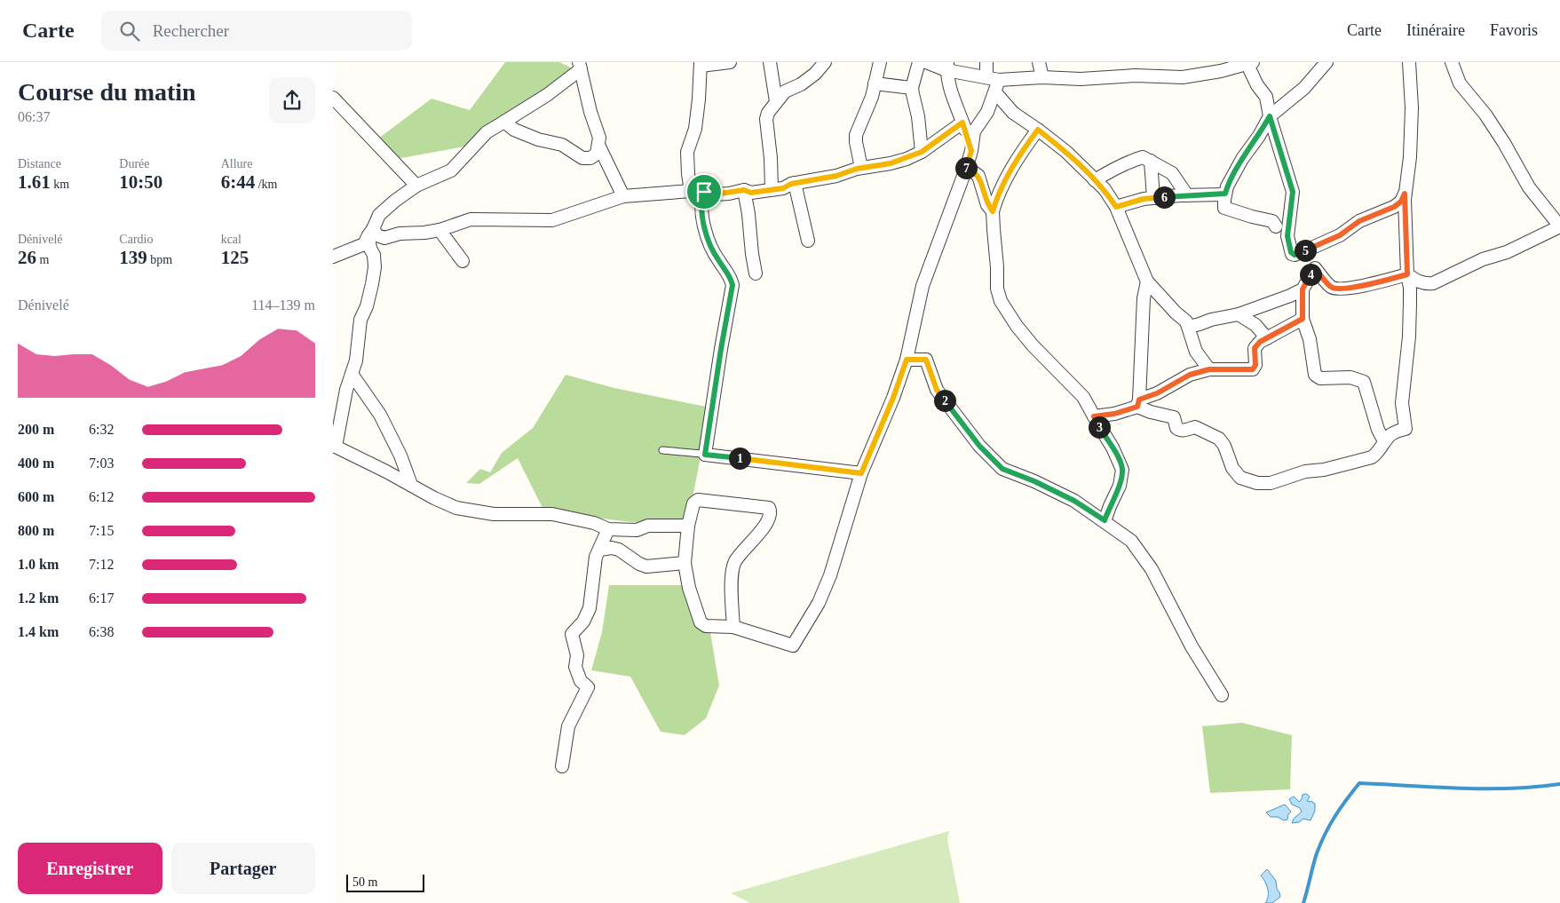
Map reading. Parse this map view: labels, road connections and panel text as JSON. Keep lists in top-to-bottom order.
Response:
{
  "scale_bar": "50 m",
  "page": {
    "header": "Carte",
    "search": "Rechercher",
    "nav": ["Carte", "Itinéraire", "Favoris"],
    "heading": ["Course du matin", "06:37"],
    "stats": [
      ["Distance", "1.61 km"],
      ["Durée", "10:50"],
      ["Allure", "6:44 /km"],
      ["Dénivelé", "26 m"],
      ["Cardio", "139 bpm"],
      ["kcal", "125"]
    ],
    "pins": [
      "7",
      "6",
      "5",
      "4",
      "2",
      "3",
      "1"
    ],
    "chart": ["Dénivelé", "114–139 m"],
    "list": [
      {
        "name": "200 m",
        "note": "6:32"
      },
      {
        "name": "400 m",
        "note": "7:03"
      },
      {
        "name": "600 m",
        "note": "6:12"
      },
      {
        "name": "800 m",
        "note": "7:15"
      },
      {
        "name": "1.0 km",
        "note": "7:12"
      },
      {
        "name": "1.2 km",
        "note": "6:17"
      },
      {
        "name": "1.4 km",
        "note": "6:38"
      }
    ],
    "buttons": ["Enregistrer", "Partager"],
    "scale": "50 m"
  }
}
